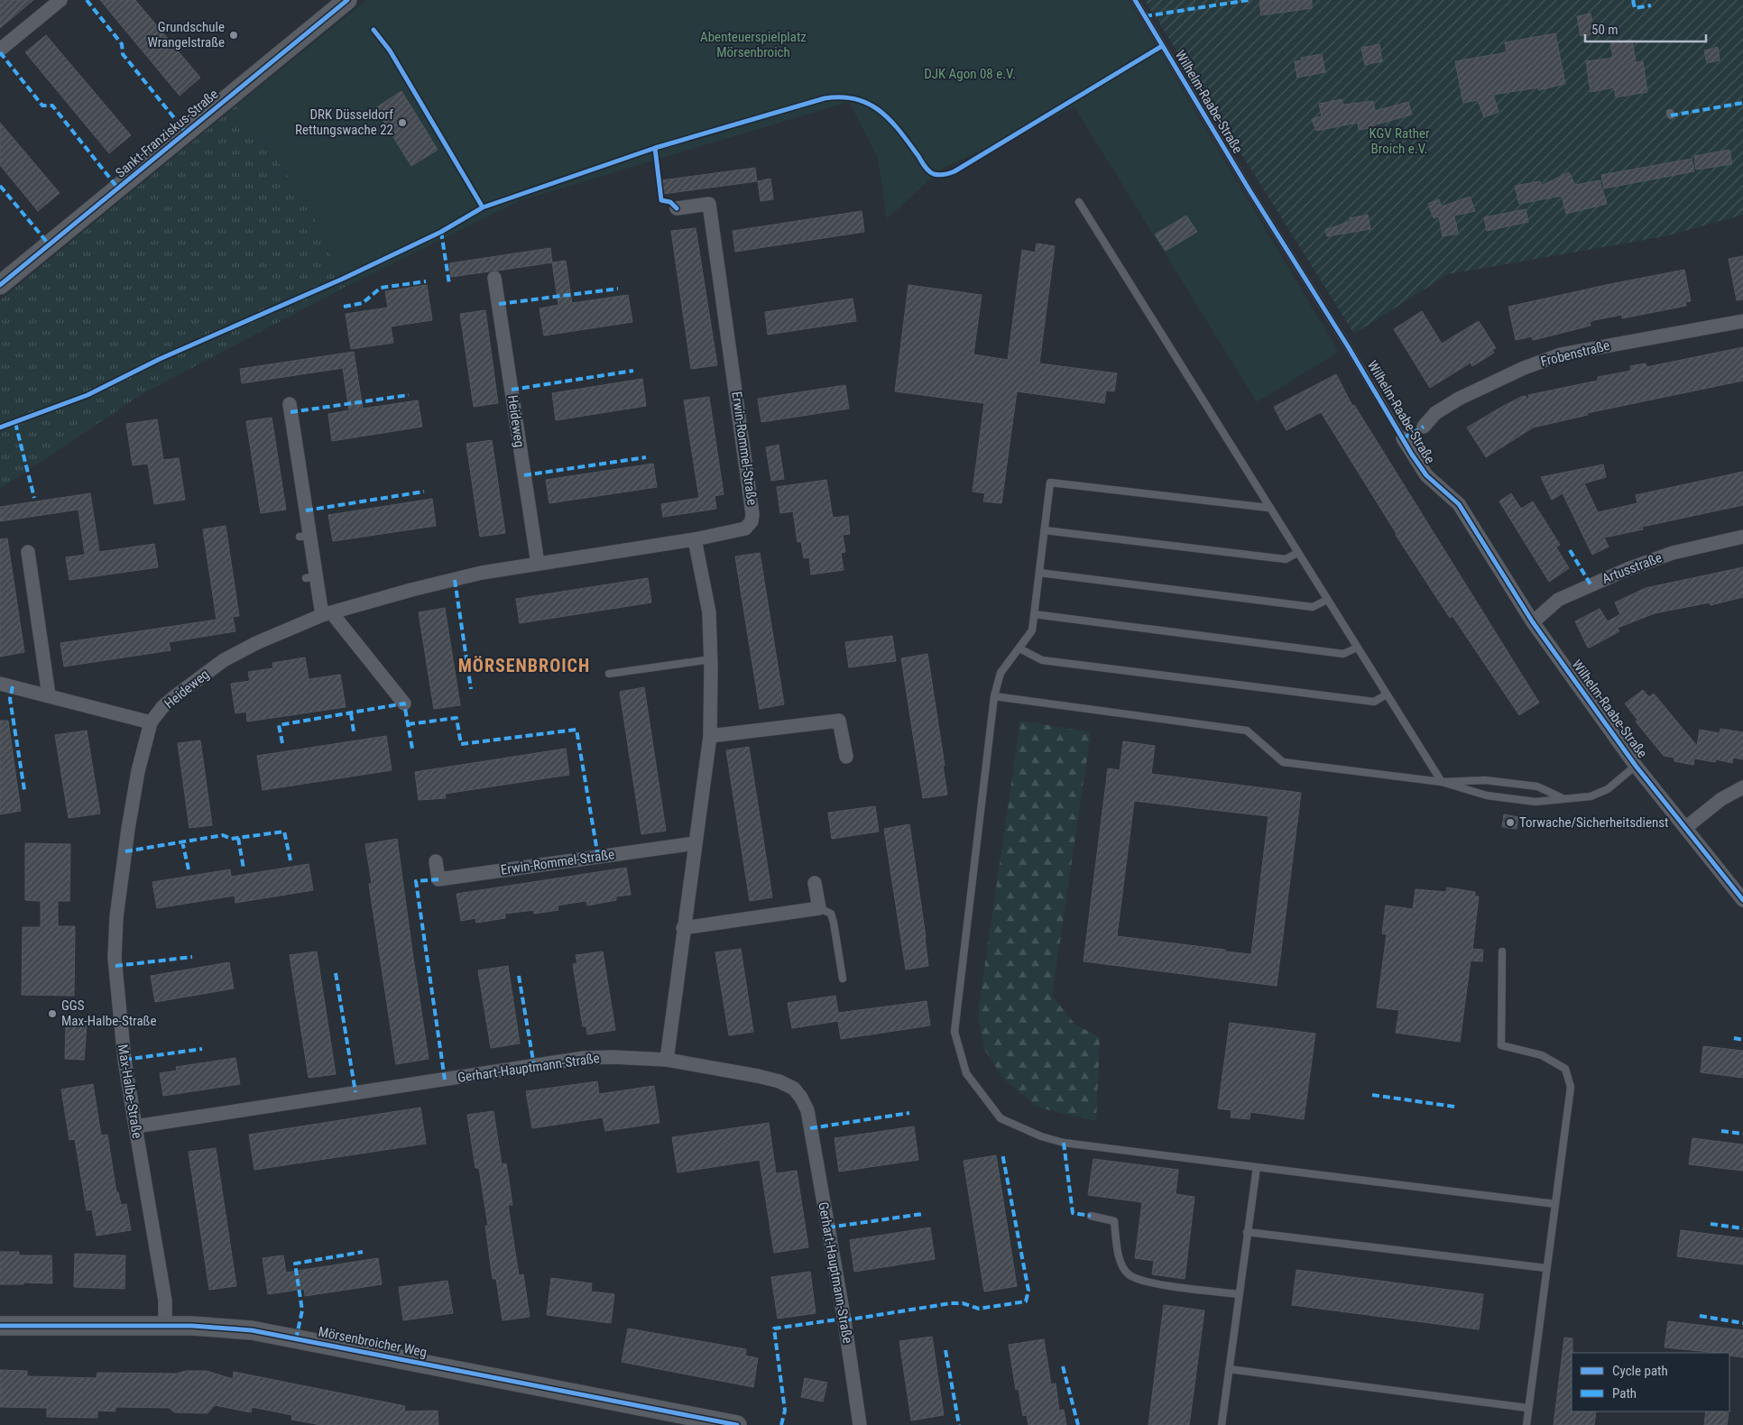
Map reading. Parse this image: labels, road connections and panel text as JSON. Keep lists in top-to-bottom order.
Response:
{
  "streets": {
    "street": [
      "Wilhelm-Raabe-Straße",
      "Sankt-Franziskus-Straße",
      "Frobenstraße",
      "Heideweg",
      "Erwin-Rommel-Straße",
      "Artusstraße",
      "Gerhart-Hauptmann-Straße",
      "Max-Halbe-Straße",
      "Mörsenbroicher Weg"
    ]
  },
  "crossings": [
    ["Wilhelm-Raabe-Straße", "Artusstraße"],
    ["Heideweg", "Erwin-Rommel-Straße"],
    ["Heideweg", "Max-Halbe-Straße"],
    ["Gerhart-Hauptmann-Straße", "Max-Halbe-Straße"],
    ["Max-Halbe-Straße", "Mörsenbroicher Weg"]
  ],
  "districts": ["MÖRSENBROICH"],
  "parks": ["Abenteuerspielplatz Mörsenbroich", "DJK Agon 08 e.V.", "KGV Rather Broich e.V."],
  "places": [
    "Grundschule Wrangelstraße",
    "DRK Düsseldorf Rettungswache 22",
    "Torwache/Sicherheitsdienst",
    "GGS Max-Halbe-Straße"
  ],
  "legend": ["Cycle path", "Path"],
  "scale_bar": "50 m"
}
